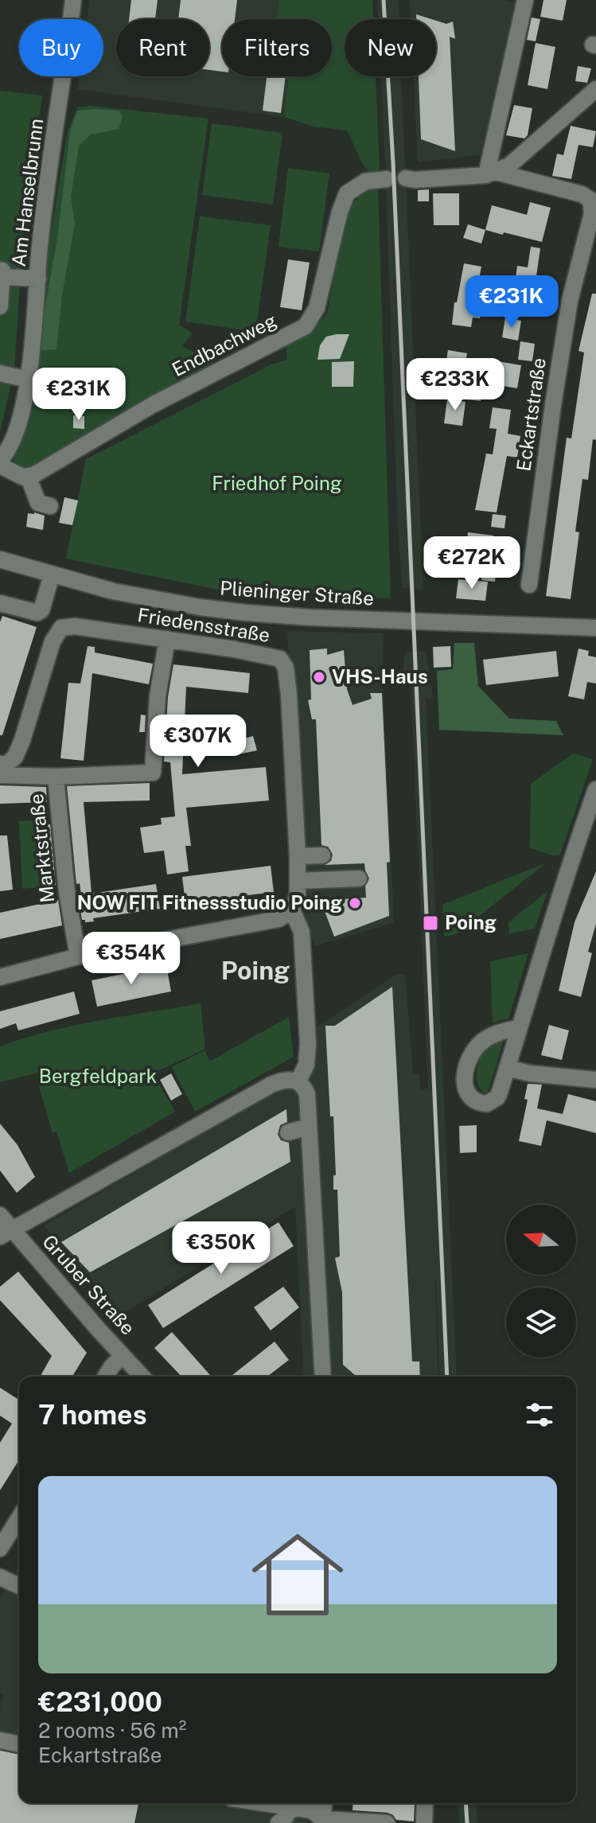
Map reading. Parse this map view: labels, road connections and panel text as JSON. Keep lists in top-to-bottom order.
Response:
{
  "streets": {
    "street": [
      "Am Hanselbrunn",
      "Endbachweg",
      "Eckartstraße",
      "Plieninger Straße",
      "Friedensstraße",
      "Marktstraße",
      "Gruber Straße"
    ]
  },
  "crossings": [
    ["Friedensstraße", "Marktstraße"]
  ],
  "districts": ["Poing"],
  "parks": ["Friedhof Poing", "Bergfeldpark"],
  "places": {
    "other": ["VHS-Haus", "NOW FIT Fitnessstudio Poing"],
    "transit": ["Poing"]
  },
  "north": "left",
  "page": {
    "chip": [
      "Buy",
      "Rent",
      "Filters",
      "New"
    ],
    "price": [
      "€231K",
      "€233K",
      "€231K",
      "€272K",
      "€307K",
      "€354K",
      "€350K"
    ],
    "heading": "7 homes",
    "list": [
      {
        "name": "€231,000",
        "note": "2 rooms · 56 m² · Eckartstraße"
      }
    ]
  }
}
